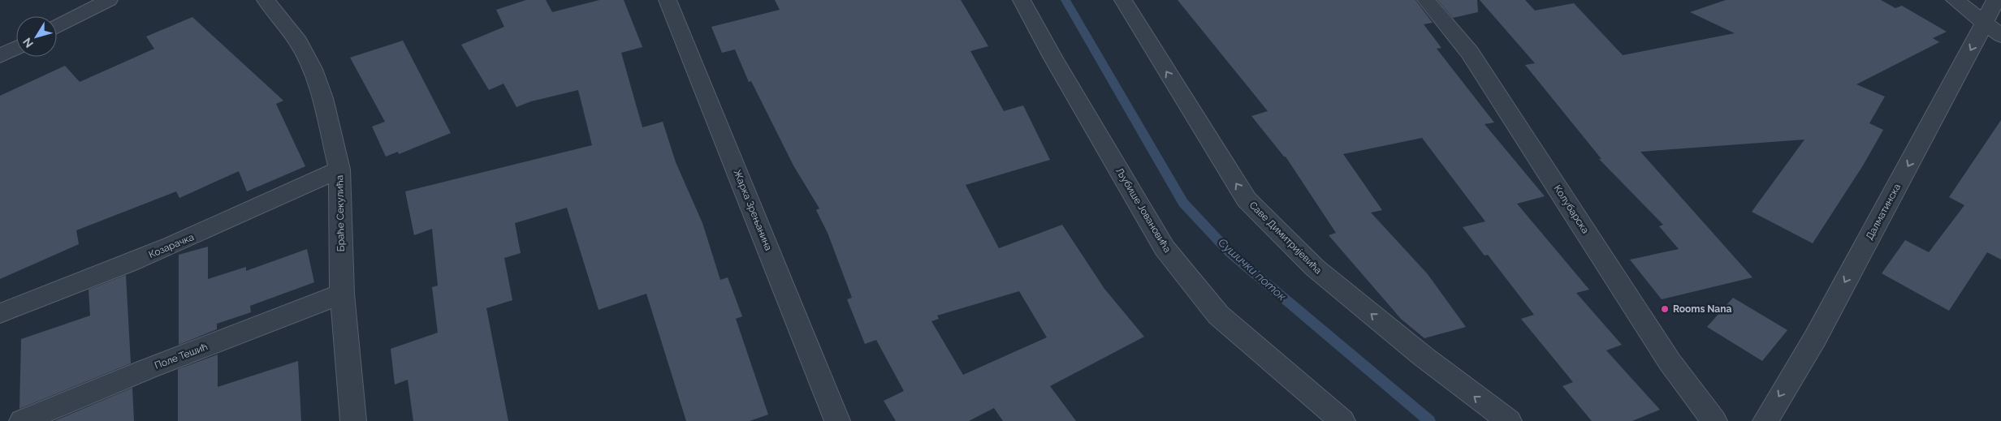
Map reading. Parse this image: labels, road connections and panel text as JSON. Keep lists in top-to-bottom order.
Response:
{
  "streets": {
    "street": [
      "Колубарска",
      "Жарка Зрењанина",
      "Љубише Јовановића",
      "Далматинска",
      "Браће Секулића",
      "Саве Димитријевића",
      "Козарачка",
      "Поле Тешић"
    ]
  },
  "crossings": [
    ["Браће Секулића", "Козарачка"],
    ["Браће Секулића", "Поле Тешић"]
  ],
  "one_way": ["Далматинска", "Саве Димитријевића"],
  "water": ["Сушички поток"],
  "places": ["Rooms Nana"],
  "north": "bottom left"
}
